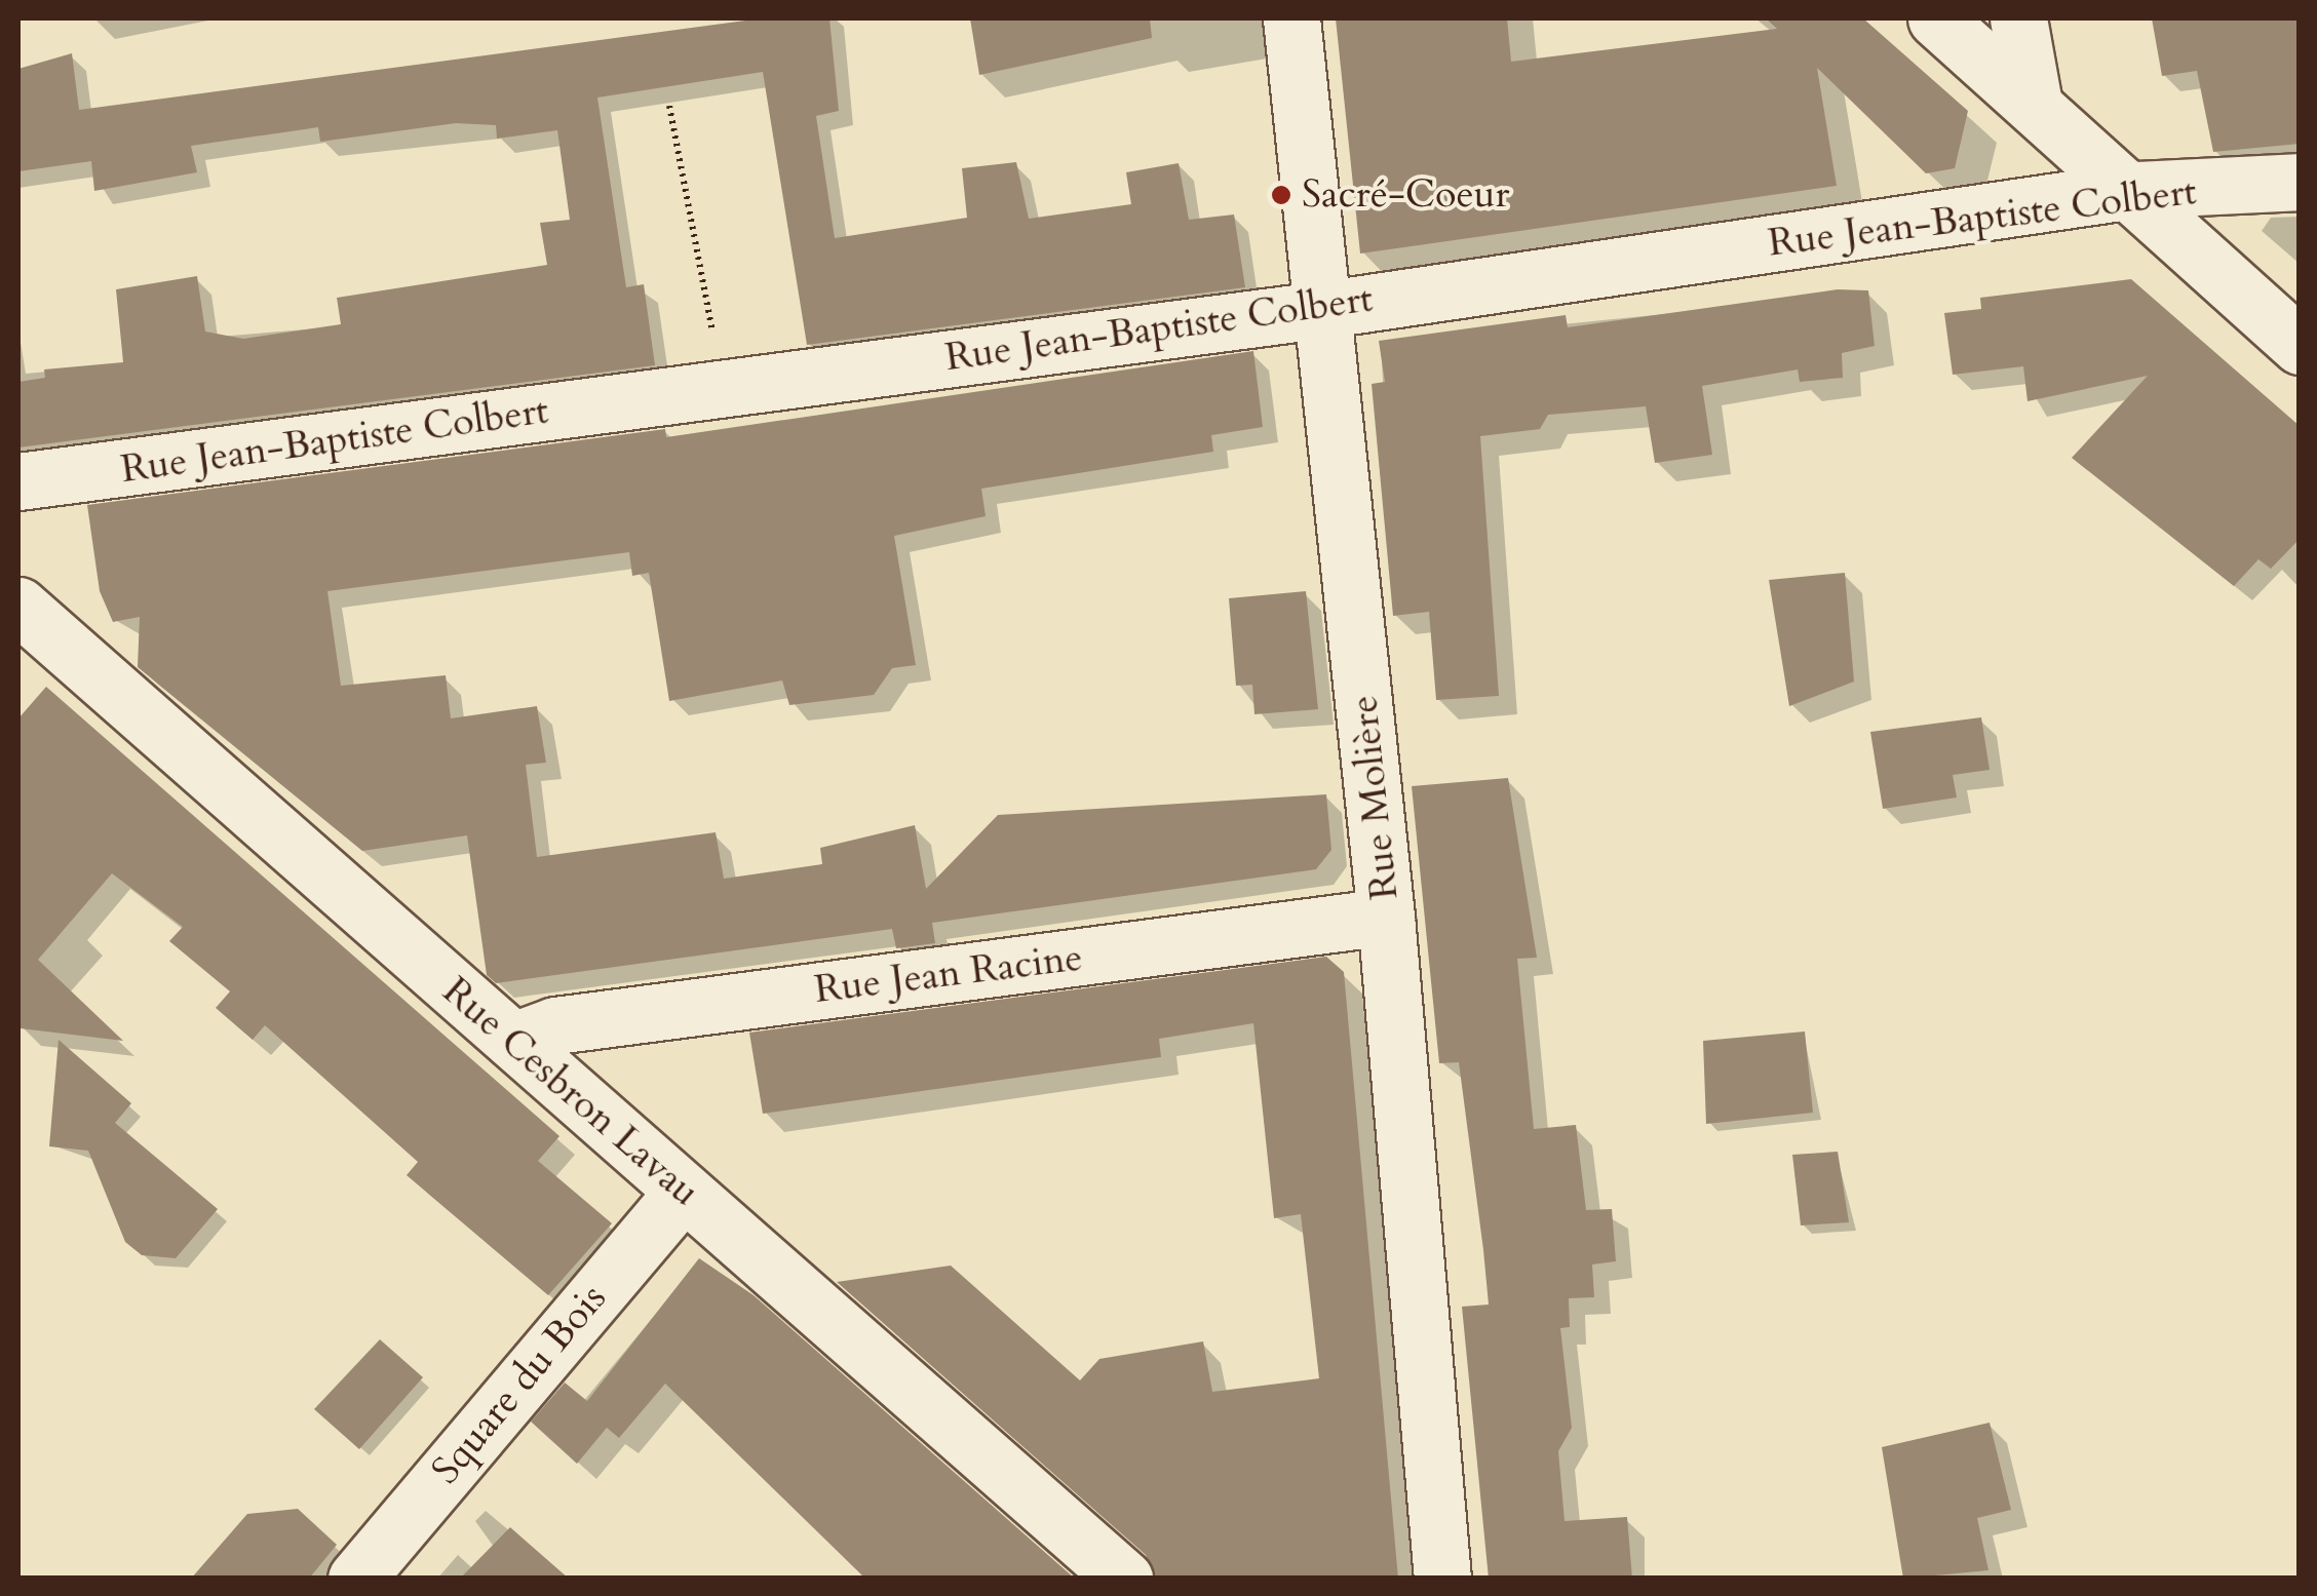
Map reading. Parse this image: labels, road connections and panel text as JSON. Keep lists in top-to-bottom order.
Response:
{
  "streets": {
    "street": [
      "Rue Jean-Baptiste Colbert",
      "Rue Molière",
      "Rue Jean Racine",
      "Rue Cesbron Lavau",
      "Square du Bois"
    ]
  },
  "crossings": [
    ["Rue Jean-Baptiste Colbert", "Rue Molière"],
    ["Rue Molière", "Rue Jean Racine"],
    ["Rue Jean Racine", "Rue Cesbron Lavau"],
    ["Rue Cesbron Lavau", "Square du Bois"]
  ],
  "places": ["Sacré-Coeur"]
}
